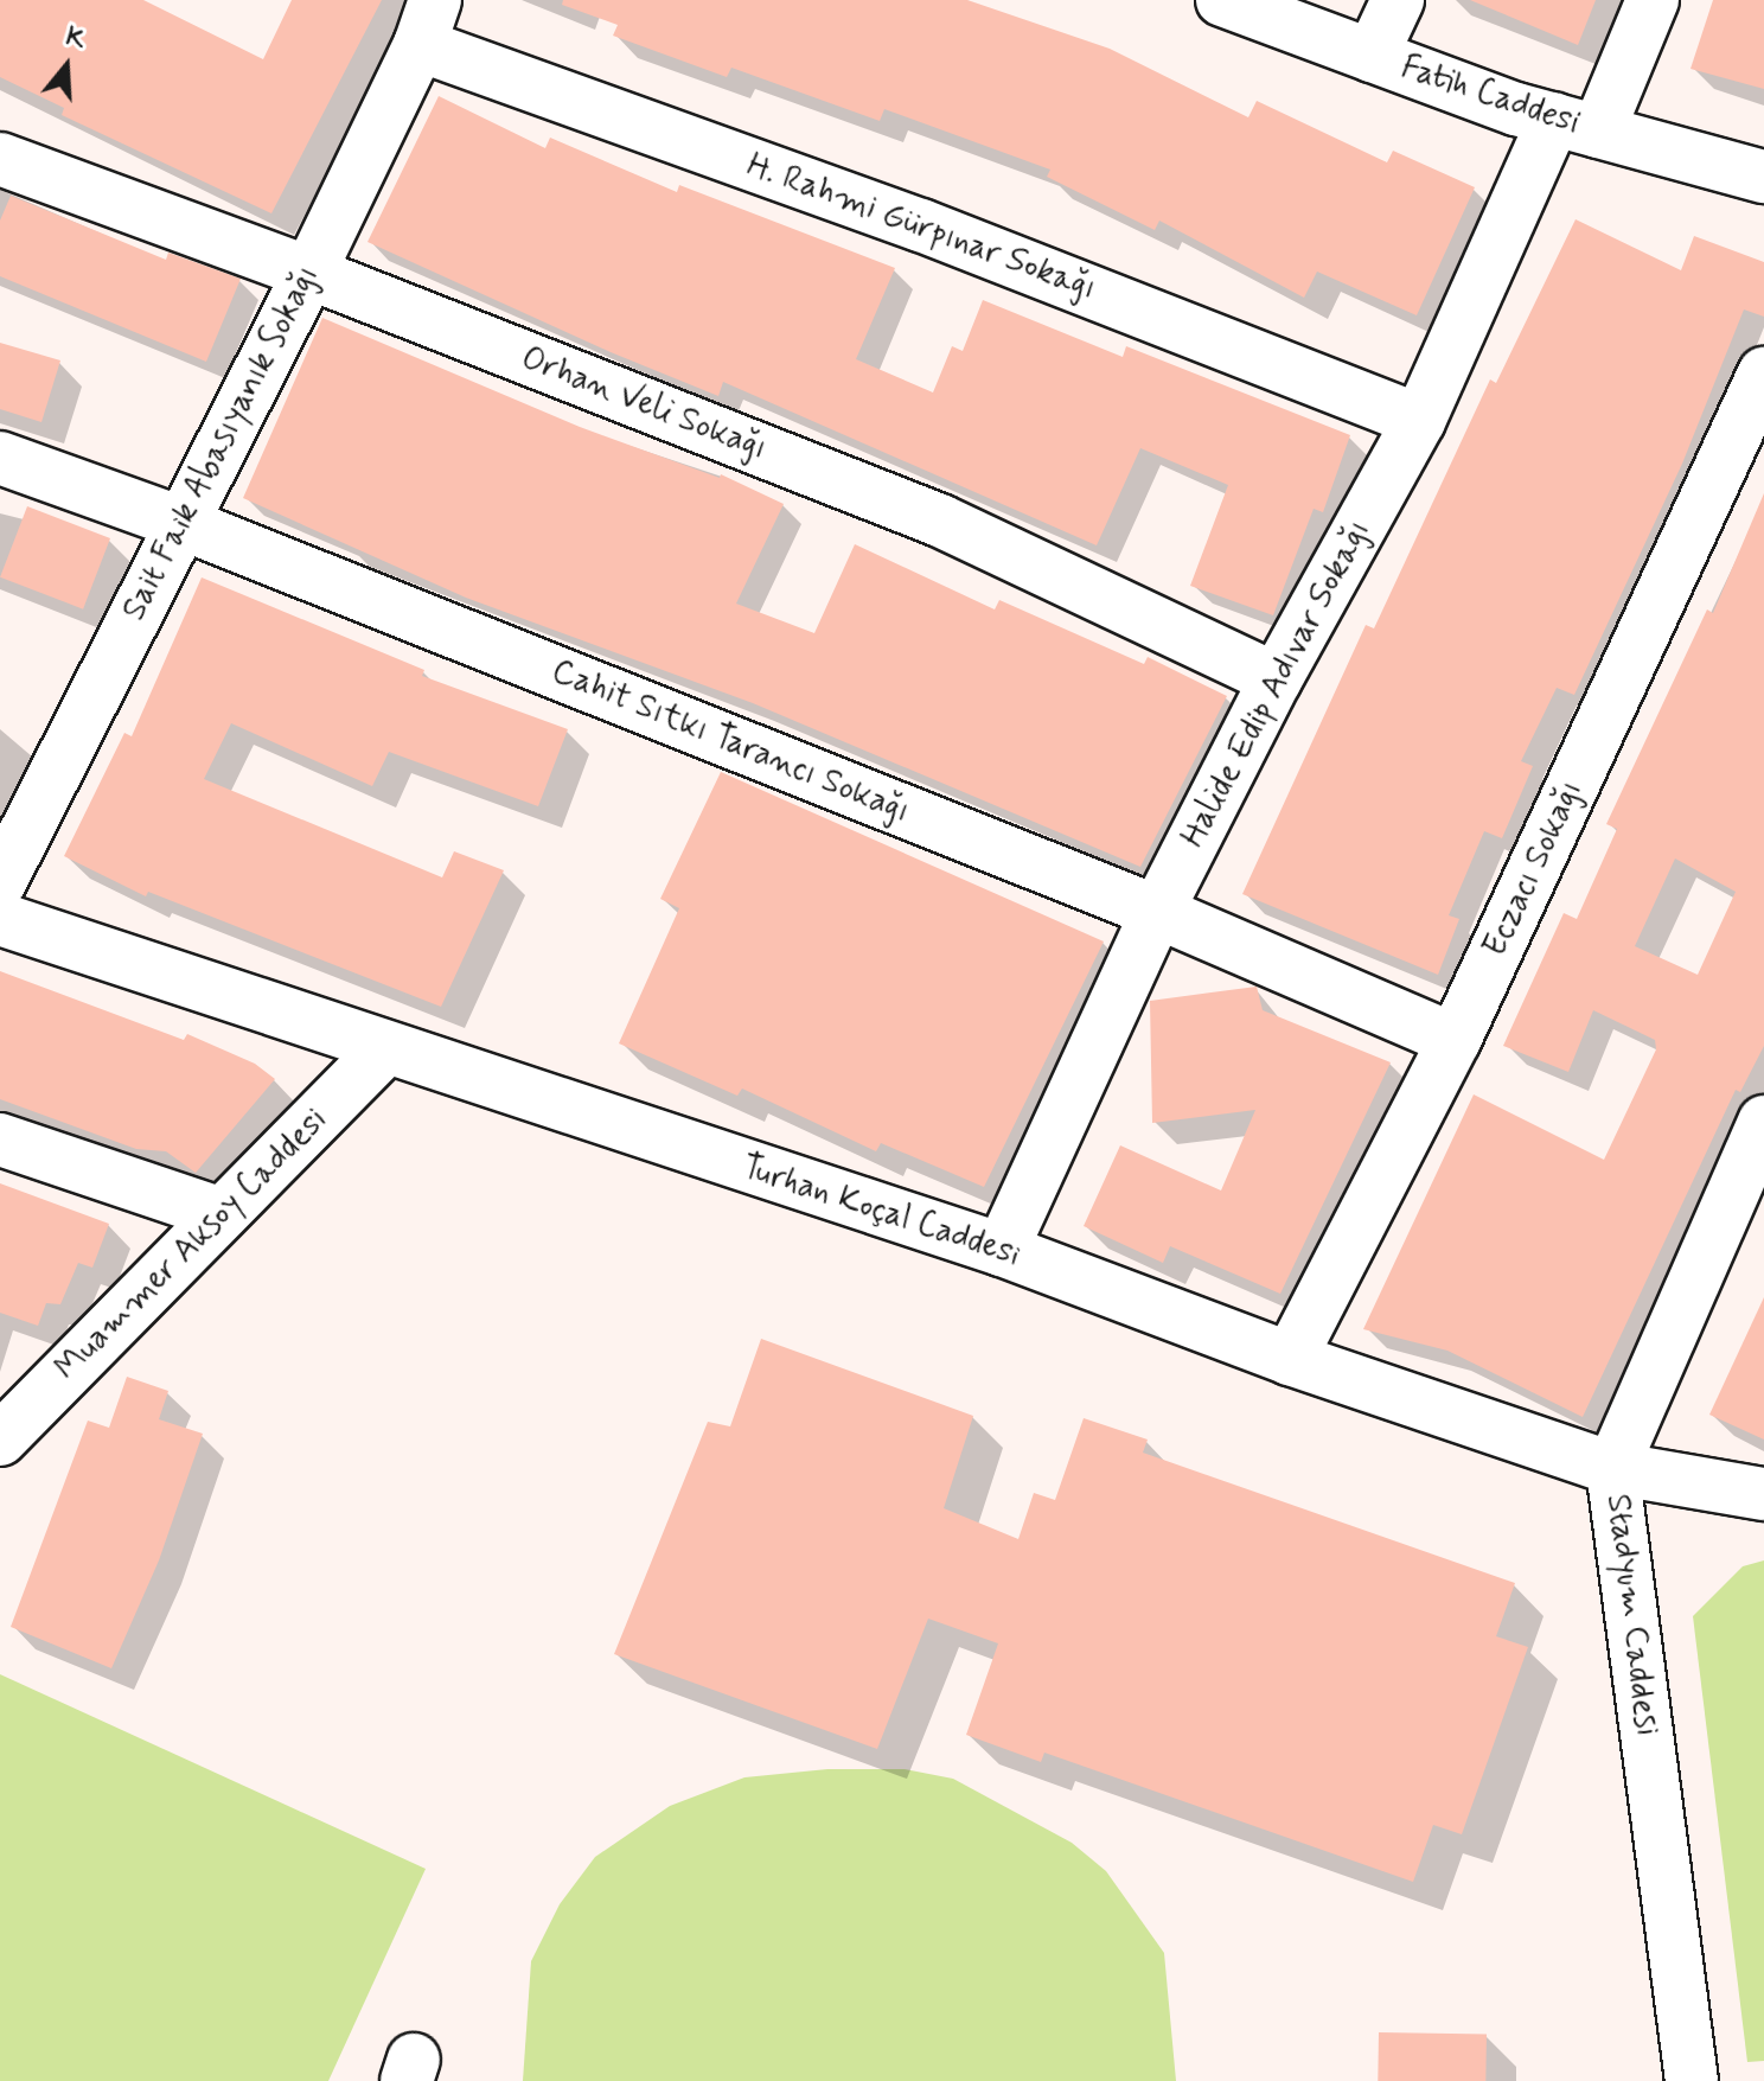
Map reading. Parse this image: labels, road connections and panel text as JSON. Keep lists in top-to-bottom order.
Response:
{
  "streets": {
    "street": [
      "Fatih Caddesi",
      "H. Rahmi Gürpınar Sokağı",
      "Orhan Veli Sokağı",
      "Sait Faik Abasıyanık Sokağı",
      "Halide Edip Adıvar Sokağı",
      "Cahit Sıtkı Tarancı Sokağı",
      "Eczacı Sokağı",
      "Turhan Koçal Caddesi",
      "Muammer Aksoy Caddesi",
      "Stadyum Caddesi"
    ]
  },
  "crossings": [
    ["Fatih Caddesi", "Halide Edip Adıvar Sokağı"],
    ["H. Rahmi Gürpınar Sokağı", "Sait Faik Abasıyanık Sokağı"],
    ["H. Rahmi Gürpınar Sokağı", "Halide Edip Adıvar Sokağı"],
    ["Orhan Veli Sokağı", "Sait Faik Abasıyanık Sokağı"],
    ["Orhan Veli Sokağı", "Halide Edip Adıvar Sokağı"],
    ["Sait Faik Abasıyanık Sokağı", "Cahit Sıtkı Tarancı Sokağı"],
    ["Halide Edip Adıvar Sokağı", "Cahit Sıtkı Tarancı Sokağı"],
    ["Halide Edip Adıvar Sokağı", "Turhan Koçal Caddesi"],
    ["Cahit Sıtkı Tarancı Sokağı", "Eczacı Sokağı"],
    ["Eczacı Sokağı", "Turhan Koçal Caddesi"],
    ["Turhan Koçal Caddesi", "Muammer Aksoy Caddesi"],
    ["Turhan Koçal Caddesi", "Stadyum Caddesi"]
  ],
  "north": "top"
}
